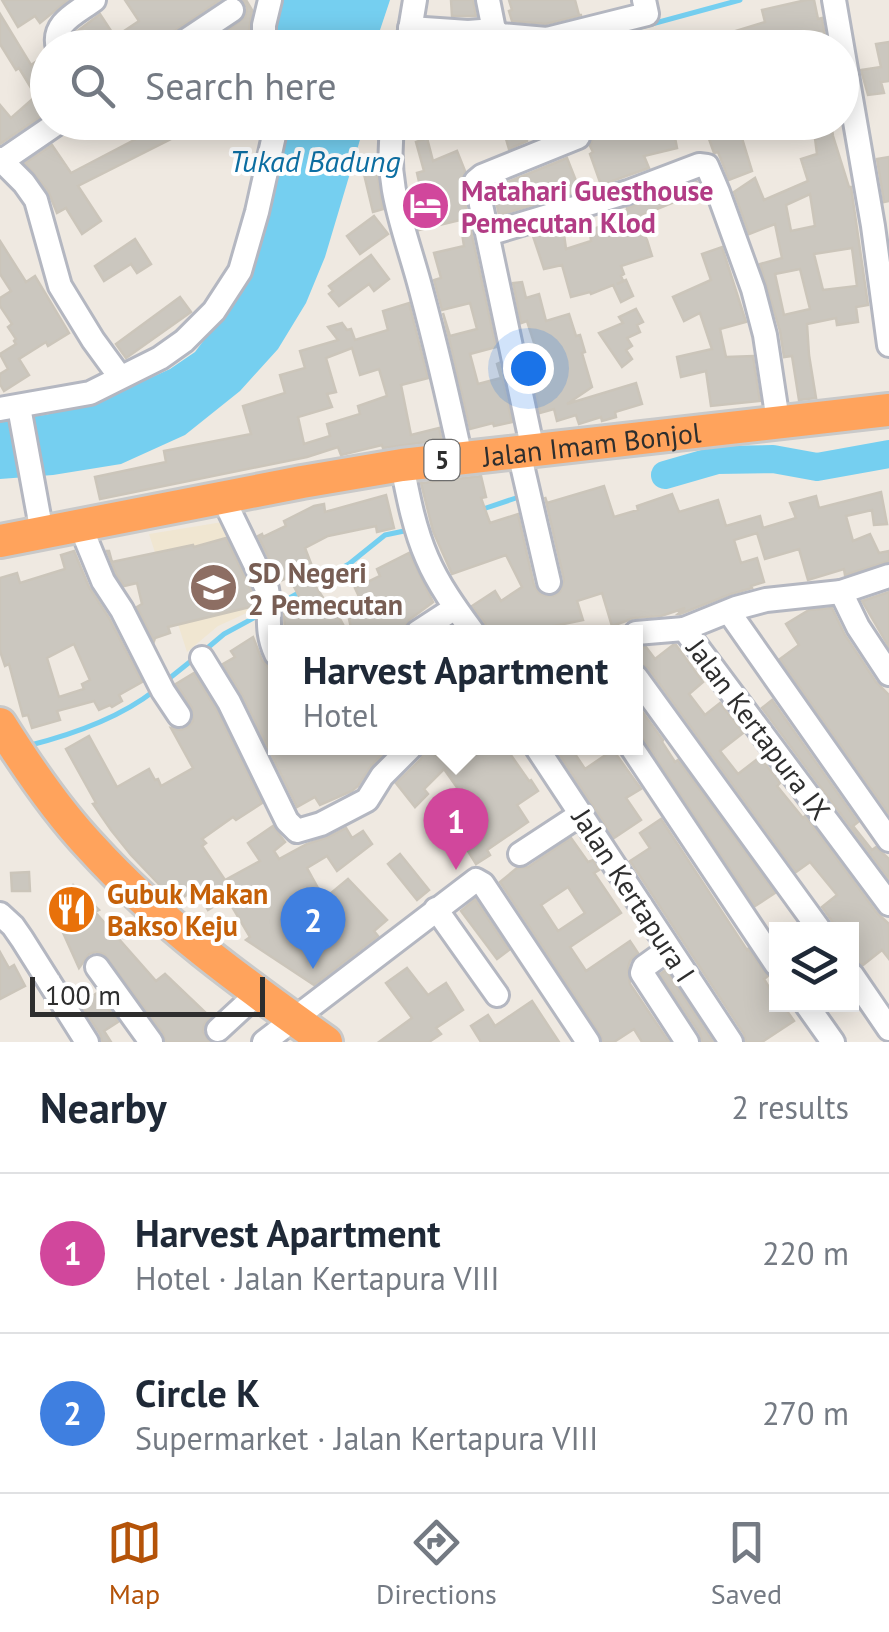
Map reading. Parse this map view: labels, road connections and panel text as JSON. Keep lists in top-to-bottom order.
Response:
{
  "streets": {
    "highway": ["Jalan Imam Bonjol", "5"],
    "street": ["Jalan Kertapura IX", "Jalan Kertapura I"]
  },
  "water": ["Tukad Badung"],
  "places": {
    "hotel": ["Matahari Guesthouse Pemecutan Klod"],
    "school or university": ["SD Negeri 2 Pemecutan"],
    "restaurant": ["Gubuk Makan Bakso Keju"]
  },
  "scale_bar": "100 m",
  "page": {
    "search": "Search here",
    "popup": ["Harvest Apartment", "Hotel"],
    "pins": ["1", "2"],
    "scale": "100 m",
    "heading": ["Nearby", "2 results"],
    "list": [
      {
        "mark": "1",
        "name": "Harvest Apartment",
        "note": "Hotel · Jalan Kertapura VIII",
        "value": "220 m"
      },
      {
        "mark": "2",
        "name": "Circle K",
        "note": "Supermarket · Jalan Kertapura VIII",
        "value": "270 m"
      }
    ],
    "nav": ["Map", "Directions", "Saved"]
  }
}
